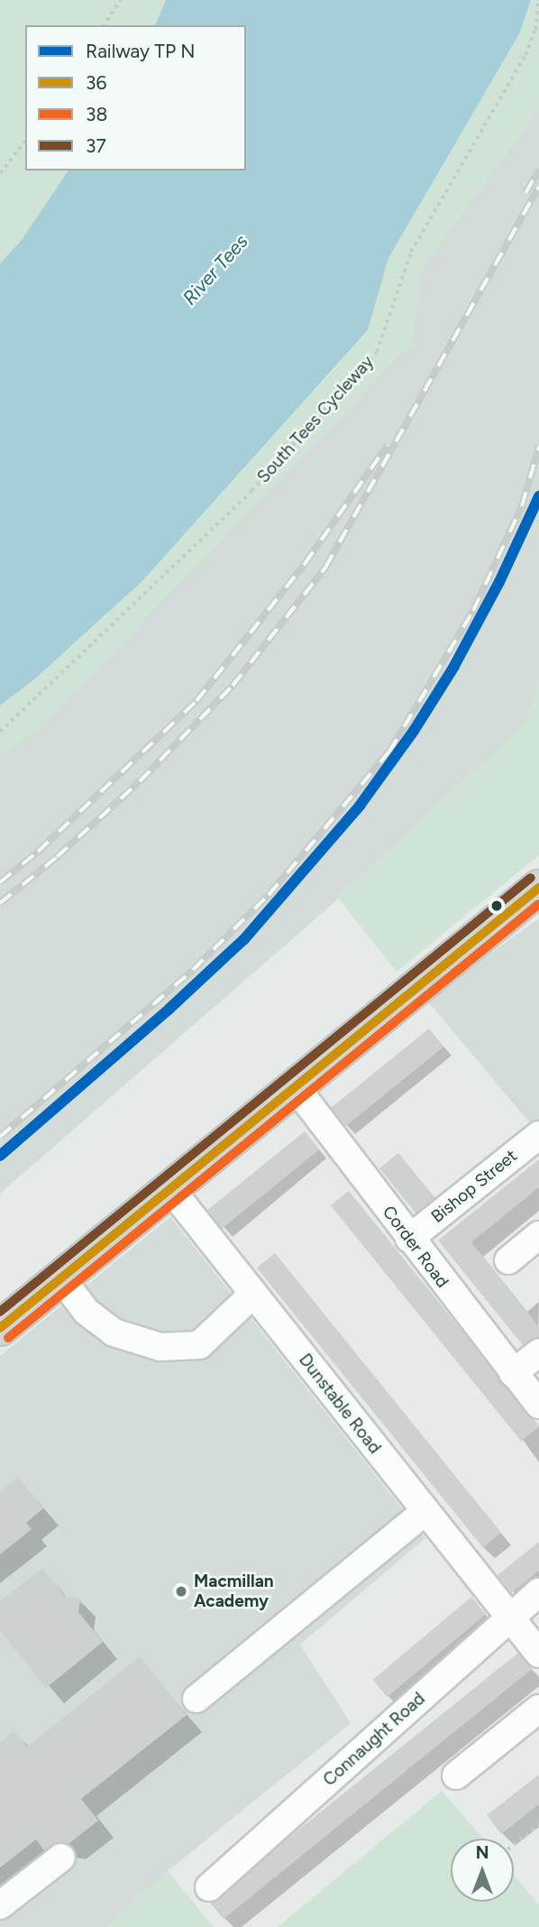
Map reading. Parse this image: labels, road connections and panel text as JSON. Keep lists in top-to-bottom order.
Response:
{
  "streets": {
    "street": [
      "Bishop Street",
      "Corder Road",
      "Dunstable Road",
      "Connaught Road"
    ],
    "path": ["South Tees Cycleway"]
  },
  "crossings": [
    ["Bishop Street", "Corder Road"],
    ["Dunstable Road", "Connaught Road"]
  ],
  "water": ["River Tees"],
  "places": ["Macmillan Academy"],
  "lines": ["transit line 37", "transit line 36", "transit line 38"],
  "legend": [
    "Railway TP N",
    "36",
    "38",
    "37"
  ],
  "north": "top"
}
